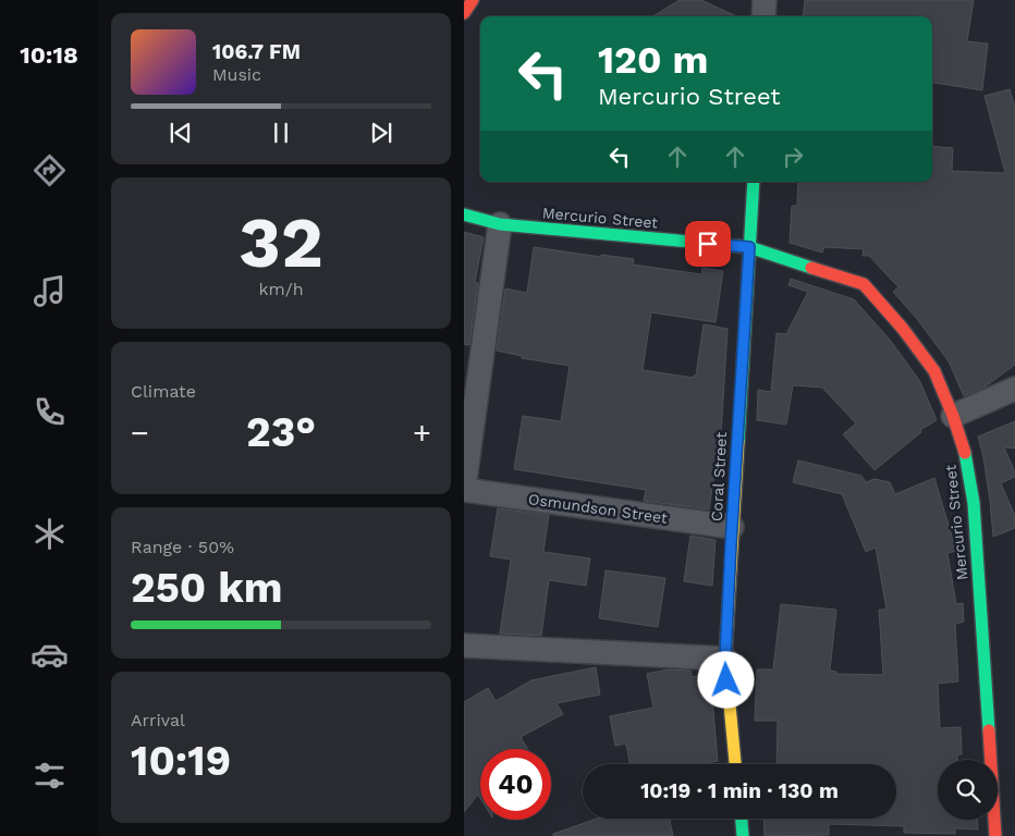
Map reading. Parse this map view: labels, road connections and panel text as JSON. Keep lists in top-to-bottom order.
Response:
{
  "streets": {
    "street": ["Mercurio Street", "Coral Street", "Osmundson Street"]
  },
  "crossings": [
    ["Mercurio Street", "Coral Street"],
    ["Mercurio Street", "Osmundson Street"],
    ["Coral Street", "Osmundson Street"]
  ],
  "page": {
    "tabs": "10:18",
    "turn": ["120 m", "Mercurio Street"],
    "song": ["106.7 FM", "Music"],
    "tile": [
      ["32", "km/h"],
      "Climate",
      ["Range · 50%", "250 km"],
      ["Arrival", "10:19"]
    ],
    "heat": ["−", "23°", "+"],
    "limit": "40",
    "trip": "10:19 · 1 min · 130 m"
  }
}
